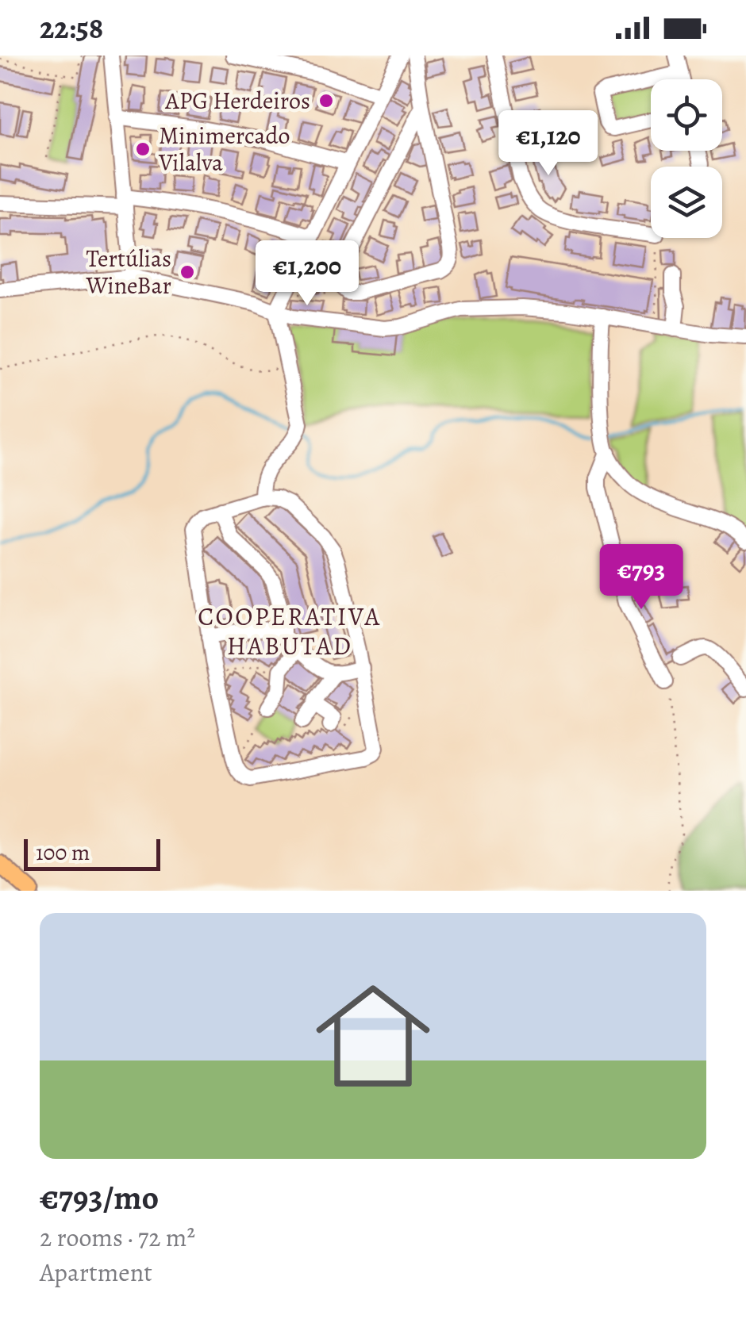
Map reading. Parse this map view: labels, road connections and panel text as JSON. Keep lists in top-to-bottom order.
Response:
{
  "districts": ["COOPERATIVA HABUTAD"],
  "places": ["APG Herdeiros", "Minimercado Vilalva", "Tertúlias WineBar"],
  "scale_bar": "100 m",
  "page": {
    "status": "22:58",
    "price": ["€1,120", "€1,200", "€793"],
    "scale": "100 m",
    "list": [
      {
        "name": "€793/mo",
        "note": "2 rooms · 72 m² · Apartment"
      }
    ]
  }
}
